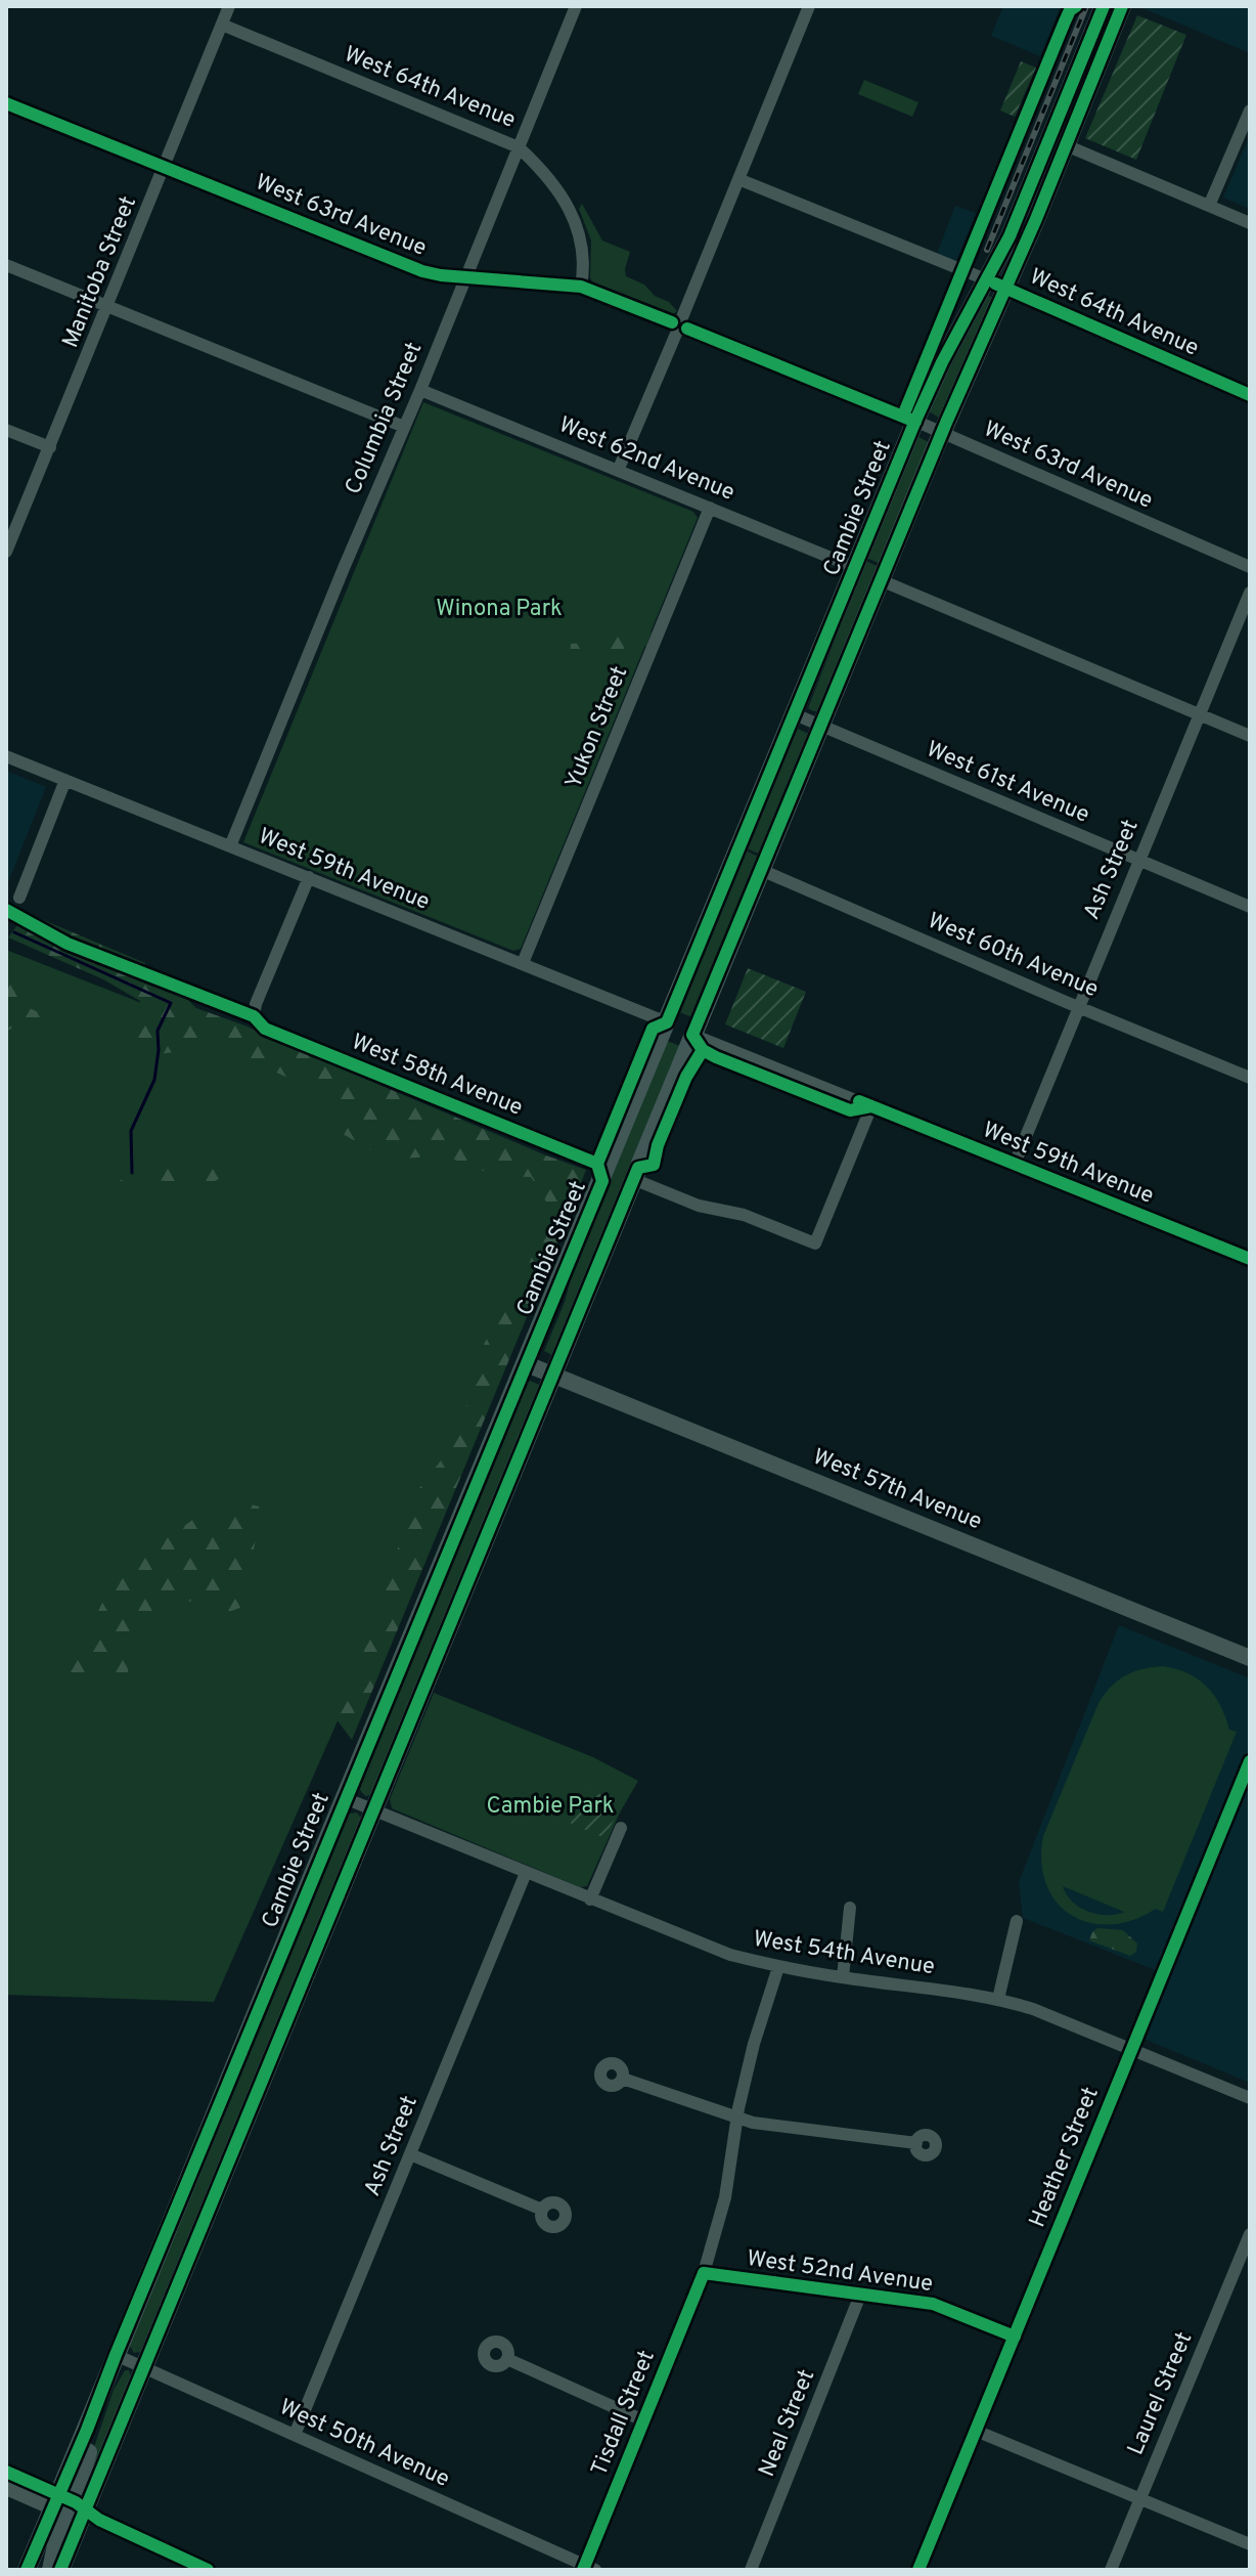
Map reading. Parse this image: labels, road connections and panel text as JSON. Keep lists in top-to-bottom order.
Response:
{
  "streets": {
    "main road": ["Cambie Street"],
    "street": [
      "West 64th Avenue",
      "West 63rd Avenue",
      "Manitoba Street",
      "Columbia Street",
      "West 62nd Avenue",
      "Yukon Street",
      "West 61st Avenue",
      "West 59th Avenue",
      "Ash Street",
      "West 60th Avenue",
      "West 58th Avenue",
      "West 57th Avenue",
      "West 54th Avenue",
      "Heather Street",
      "West 52nd Avenue",
      "Laurel Street",
      "Tisdall Street",
      "Neal Street",
      "West 50th Avenue"
    ]
  },
  "crossings": [
    ["West 64th Avenue", "West 63rd Avenue"],
    ["West 64th Avenue", "Manitoba Street"],
    ["West 64th Avenue", "Columbia Street"],
    ["West 64th Avenue", "Cambie Street"],
    ["West 63rd Avenue", "Manitoba Street"],
    ["West 63rd Avenue", "Columbia Street"],
    ["West 63rd Avenue", "Cambie Street"],
    ["Columbia Street", "West 62nd Avenue"],
    ["Columbia Street", "West 59th Avenue"],
    ["West 62nd Avenue", "Cambie Street"],
    ["West 62nd Avenue", "Yukon Street"],
    ["Cambie Street", "West 61st Avenue"],
    ["Cambie Street", "West 59th Avenue"],
    ["Cambie Street", "West 60th Avenue"],
    ["Cambie Street", "West 58th Avenue"],
    ["Cambie Street", "West 57th Avenue"],
    ["Cambie Street", "West 54th Avenue"],
    ["Cambie Street", "West 50th Avenue"],
    ["Yukon Street", "West 59th Avenue"],
    ["West 61st Avenue", "Ash Street"],
    ["West 59th Avenue", "Ash Street"],
    ["West 59th Avenue", "West 58th Avenue"],
    ["Ash Street", "West 60th Avenue"],
    ["Ash Street", "West 54th Avenue"],
    ["Ash Street", "West 50th Avenue"],
    ["West 54th Avenue", "Heather Street"],
    ["West 54th Avenue", "Tisdall Street"],
    ["Heather Street", "West 52nd Avenue"],
    ["West 52nd Avenue", "Tisdall Street"],
    ["West 52nd Avenue", "Neal Street"],
    ["Tisdall Street", "West 50th Avenue"]
  ],
  "parks": ["Winona Park", "Cambie Park"]
}
